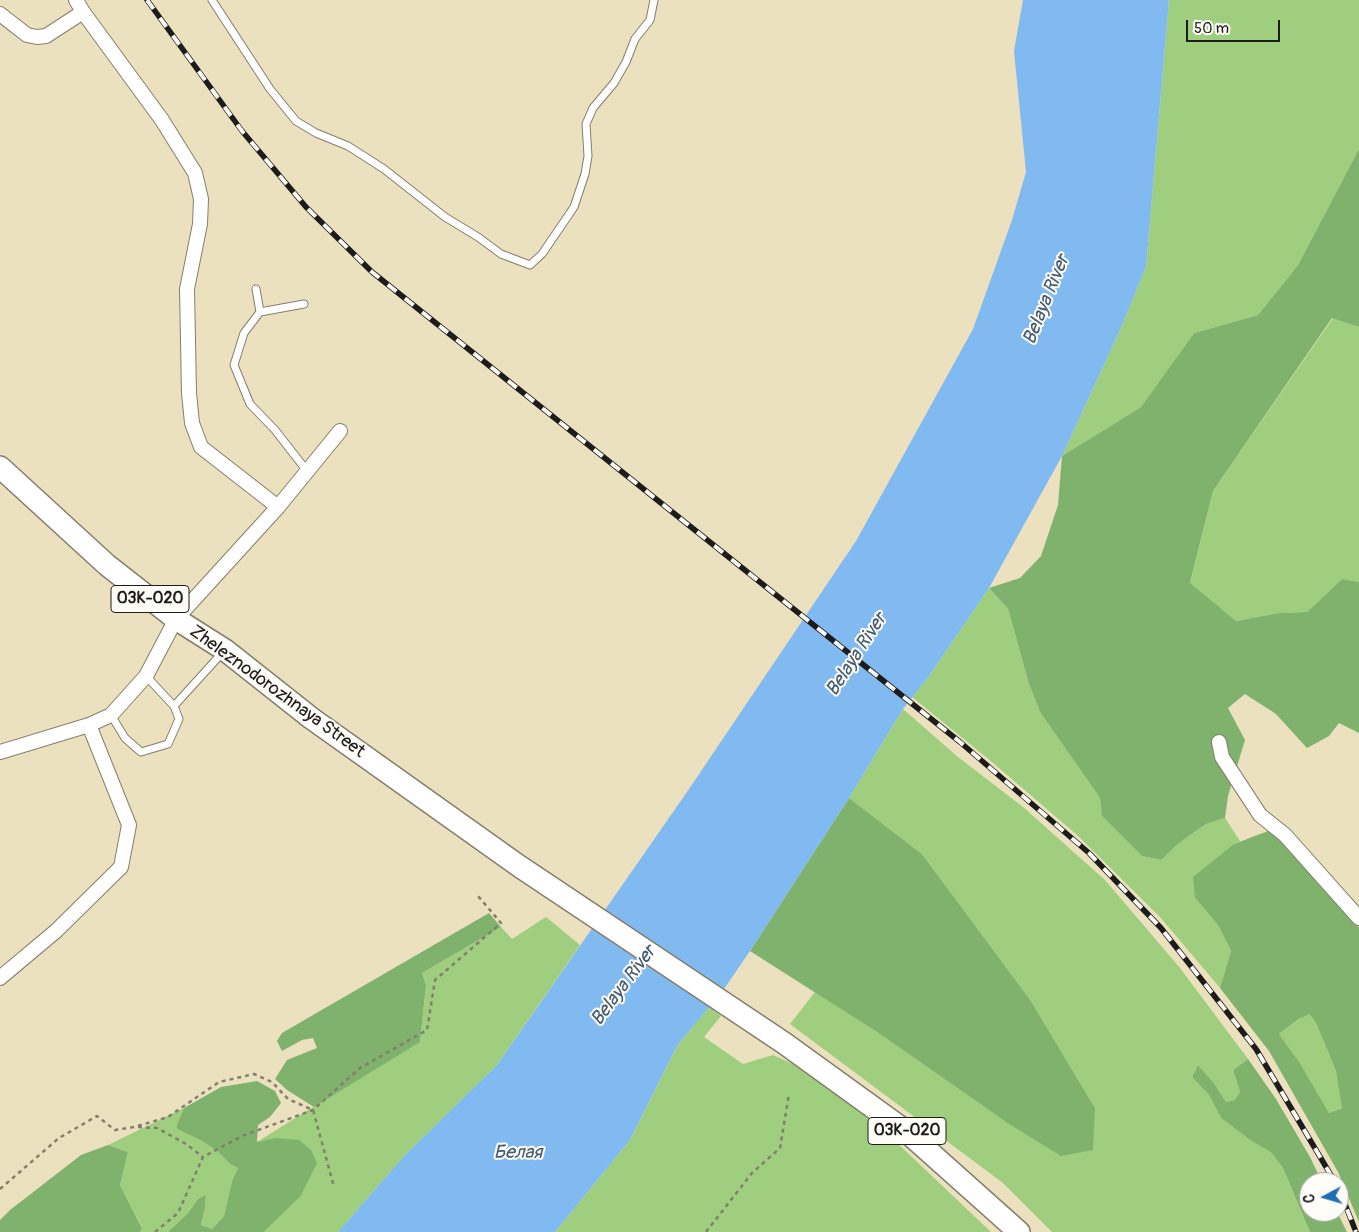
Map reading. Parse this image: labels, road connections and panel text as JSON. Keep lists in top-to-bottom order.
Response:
{
  "streets": {
    "main road": ["03К-020", "Zheleznodorozhnaya Street"]
  },
  "water": ["Belaya River", "Белая"],
  "scale_bar": "50 m",
  "north": "left"
}
